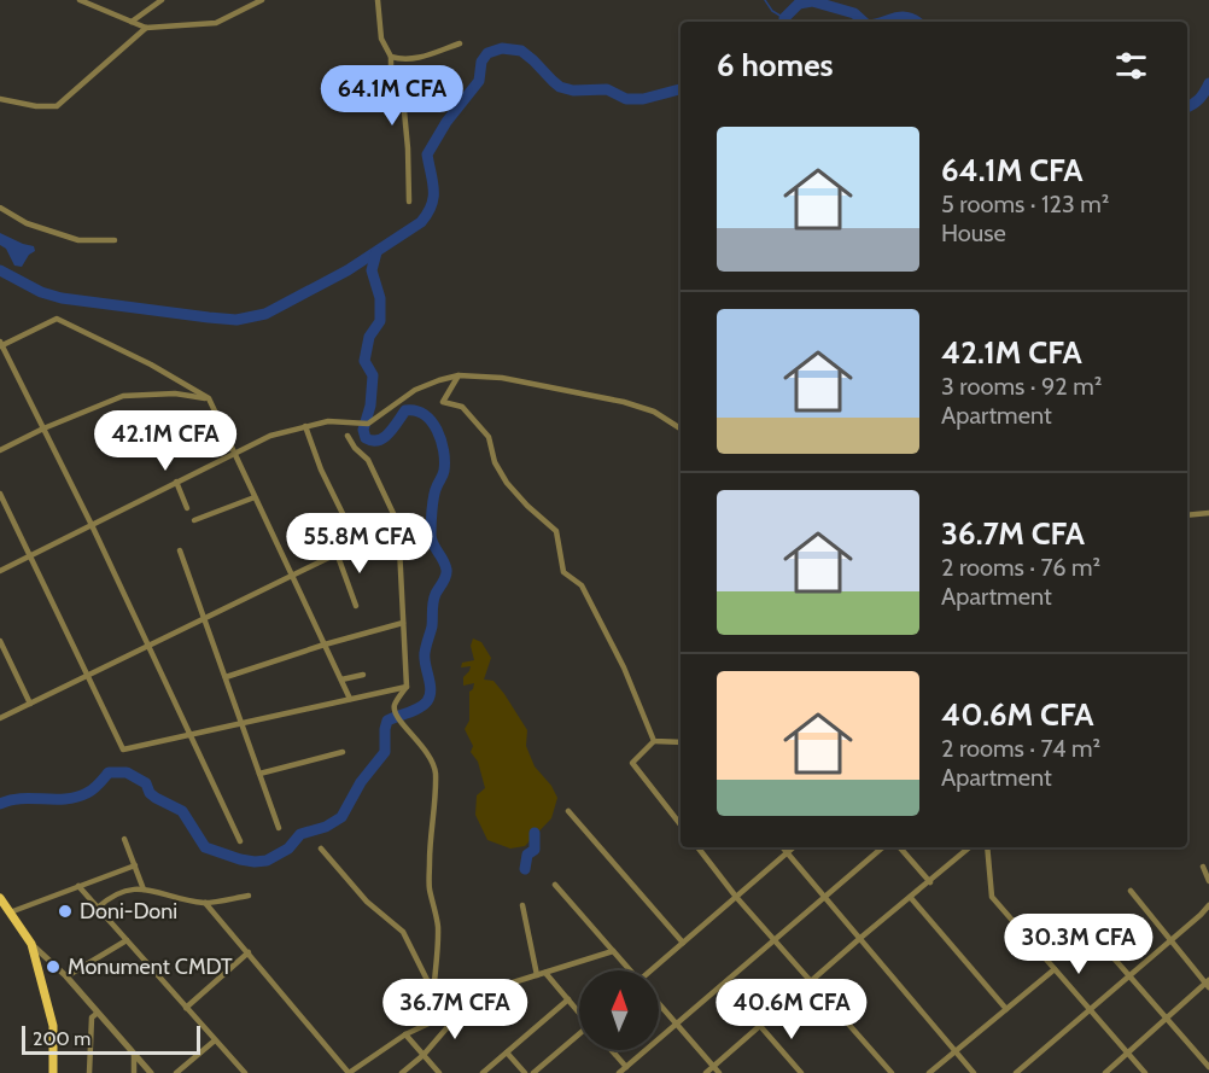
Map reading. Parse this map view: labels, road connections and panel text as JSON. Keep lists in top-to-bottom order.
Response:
{
  "places": ["Doni-Doni", "Monument CMDT"],
  "scale_bar": "200 m",
  "north": "top",
  "page": {
    "heading": "6 homes",
    "price": [
      "64.1M CFA",
      "42.1M CFA",
      "55.8M CFA",
      "30.3M CFA",
      "36.7M CFA",
      "40.6M CFA"
    ],
    "list": [
      {
        "name": "64.1M CFA",
        "note": "5 rooms · 123 m² · House"
      },
      {
        "name": "42.1M CFA",
        "note": "3 rooms · 92 m² · Apartment"
      },
      {
        "name": "36.7M CFA",
        "note": "2 rooms · 76 m² · Apartment"
      },
      {
        "name": "40.6M CFA",
        "note": "2 rooms · 74 m² · Apartment"
      }
    ],
    "scale": "200 m"
  }
}
